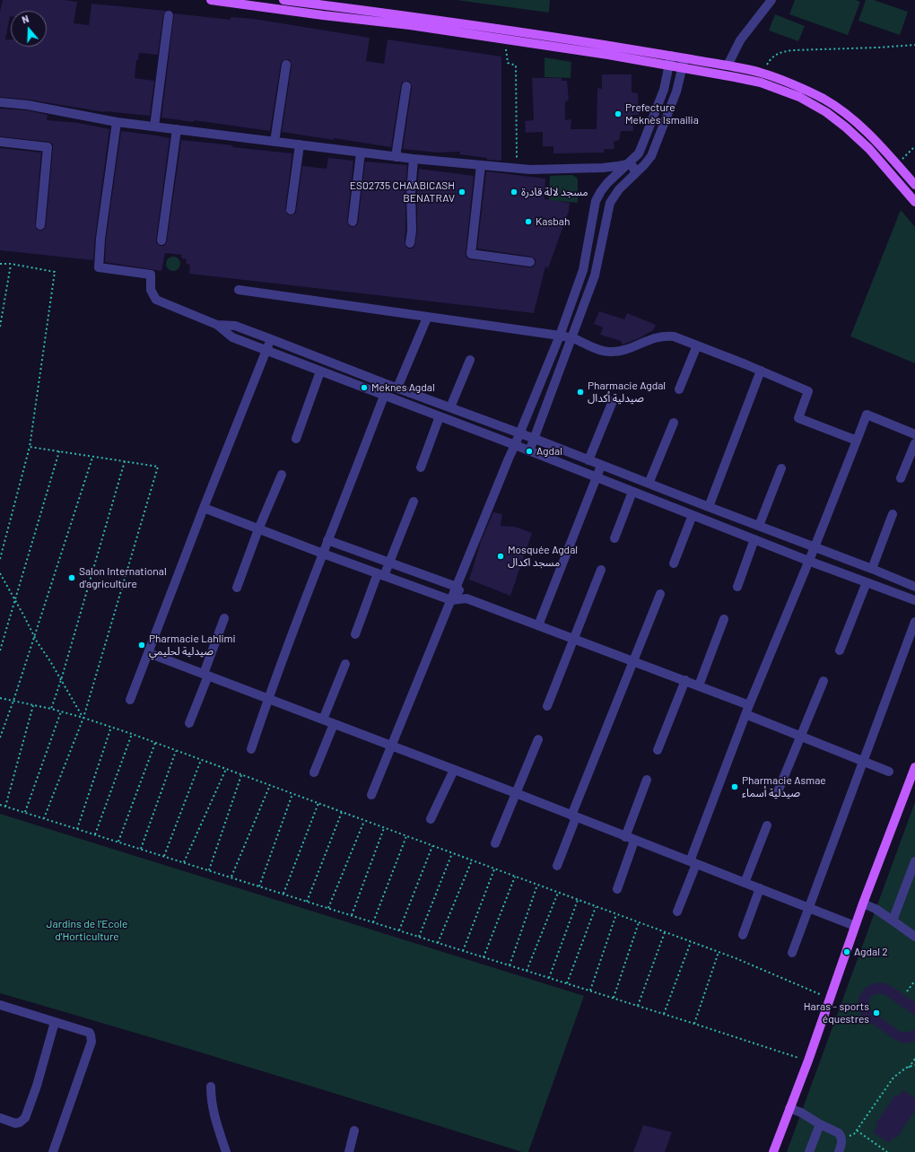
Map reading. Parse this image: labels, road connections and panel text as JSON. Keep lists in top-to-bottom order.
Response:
{
  "parks": ["Jardins de I'Ecole d'Horticulture"],
  "places": [
    "Prefecture Meknès Ismailia",
    "ES02735 CHAABICASH BENATRAV",
    "مسجد لالة قادرة",
    "Kasbah",
    "Meknes Agdal",
    "Pharmacie Agdal صيدلية أكدال",
    "Agdal",
    "Mosquée Agdal مسجد اكدال",
    "Salon International d'agriculture",
    "Pharmacie Lahlimi صيدلية لحليمي",
    "Pharmacie Asmae صيدلية أسماء",
    "Agdal 2",
    "Haras - sports équestres"
  ],
  "north": "top"
}
